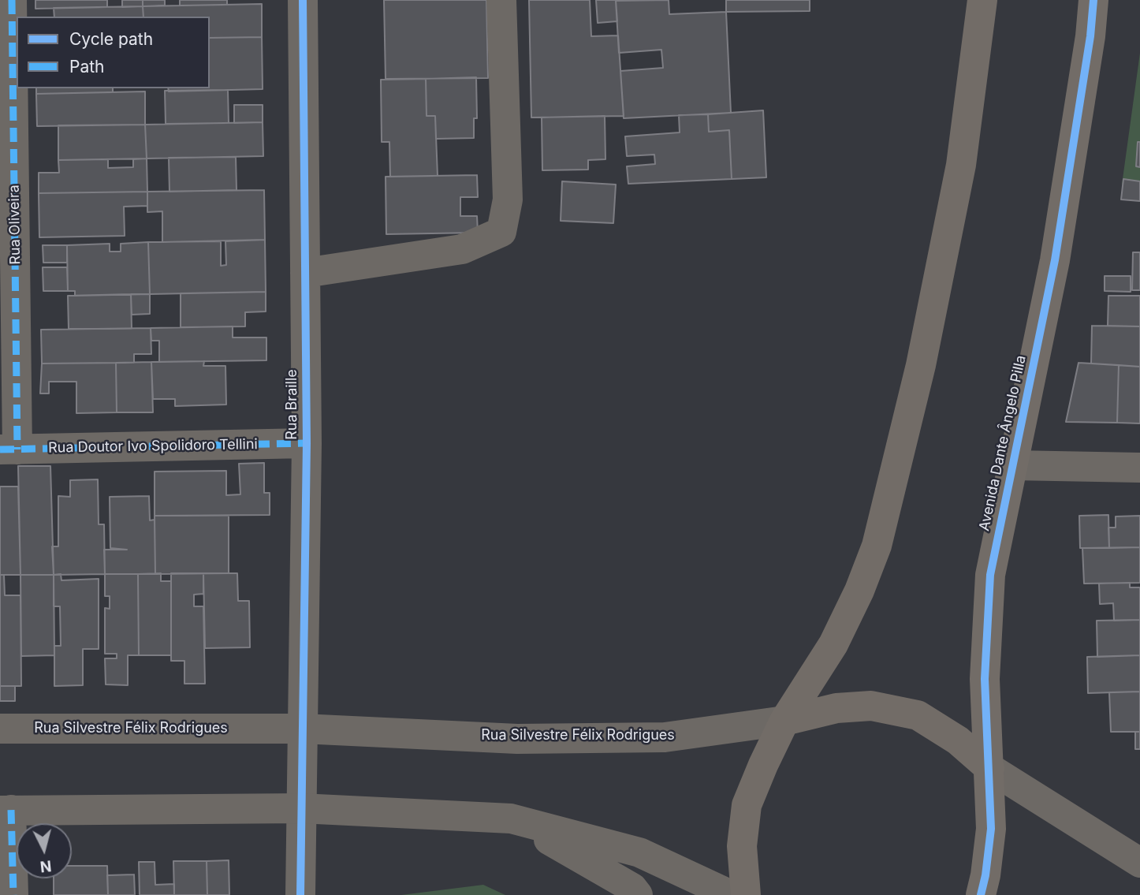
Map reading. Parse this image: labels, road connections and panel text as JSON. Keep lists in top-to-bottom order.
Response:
{
  "streets": {
    "main road": ["Avenida Dante Ângelo Pilla", "Rua Silvestre Félix Rodrigues"],
    "street": ["Rua Oliveira", "Rua Braille", "Rua Doutor Ivo Spolidoro Tellini"]
  },
  "crossings": [
    ["Rua Oliveira", "Rua Doutor Ivo Spolidoro Tellini"],
    ["Rua Braille", "Rua Doutor Ivo Spolidoro Tellini"],
    ["Rua Braille", "Rua Silvestre Félix Rodrigues"],
    ["Avenida Dante Ângelo Pilla", "Rua Silvestre Félix Rodrigues"]
  ],
  "legend": ["Cycle path", "Path"],
  "north": "bottom"
}
